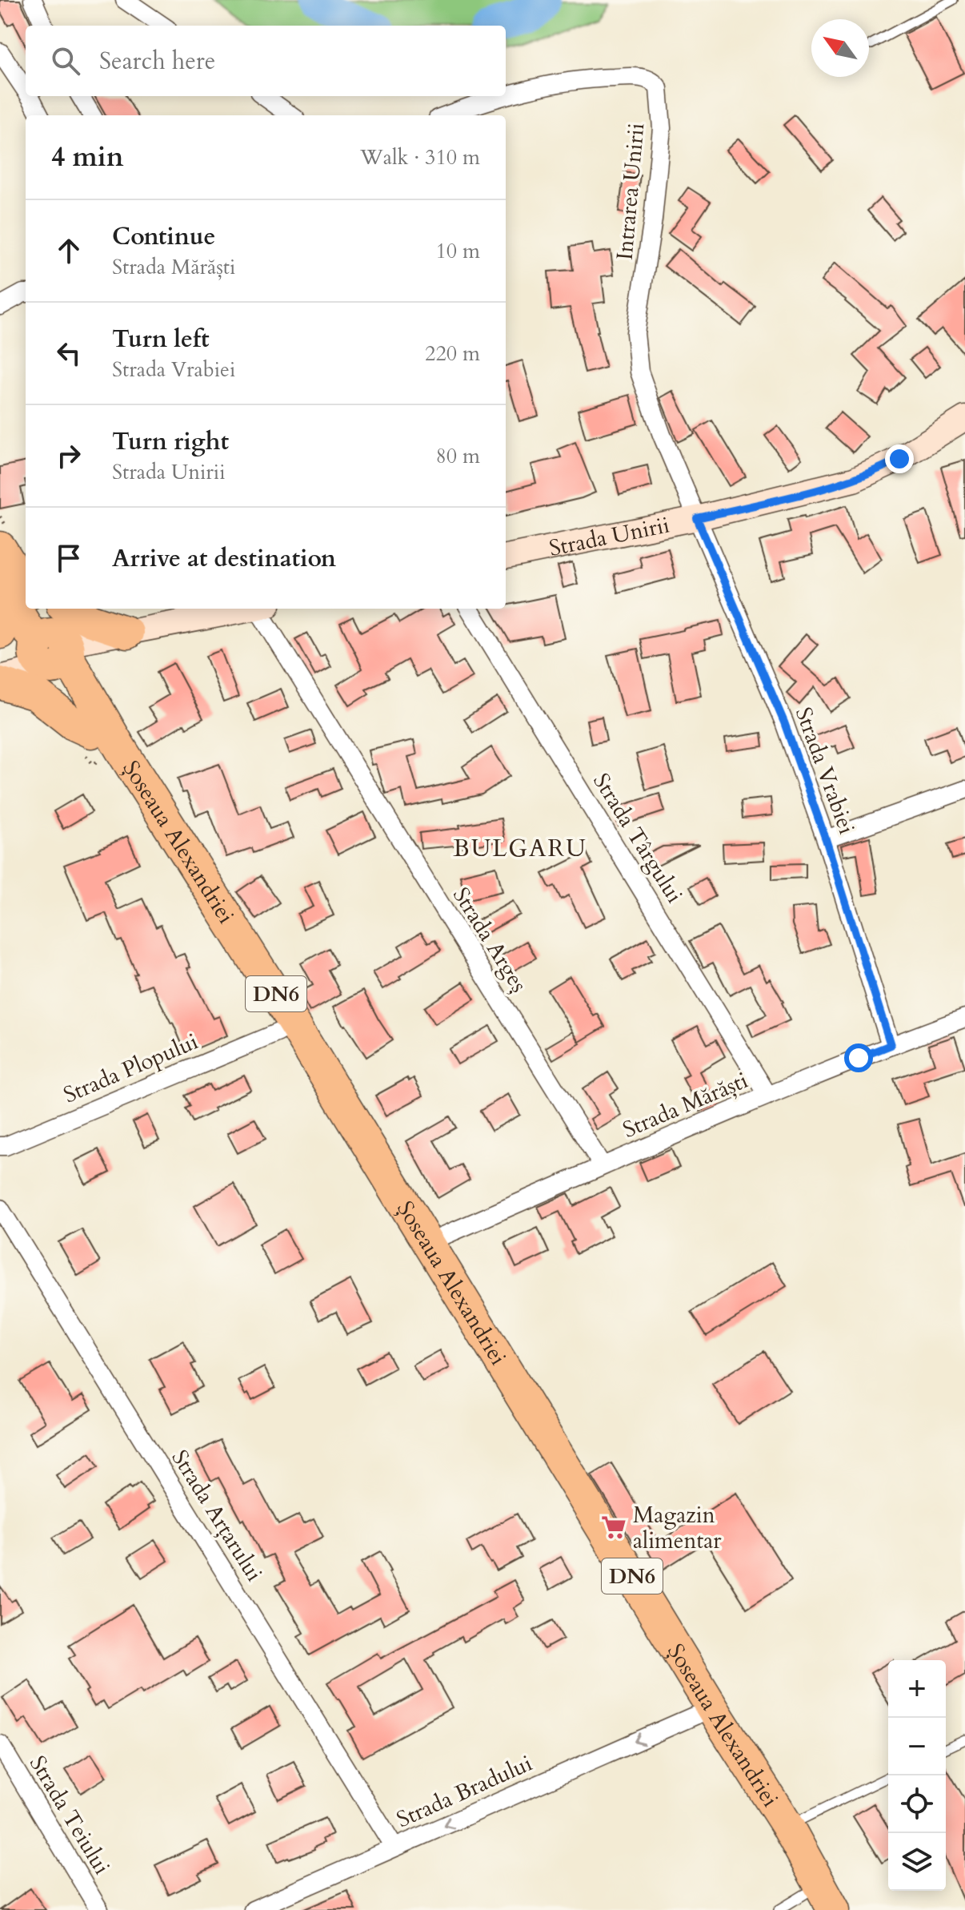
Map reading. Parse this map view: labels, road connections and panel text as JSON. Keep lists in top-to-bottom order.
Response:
{
  "streets": {
    "highway": ["Șoseaua Alexandriei", "DN6"],
    "main road": ["Strada Unirii"],
    "street": [
      "Intrarea Unirii",
      "Strada Vrabiei",
      "Strada Târgului",
      "Strada Argeș",
      "Strada Plopului",
      "Strada Mărăști",
      "Strada Arțarului",
      "Strada Bradului",
      "Strada Teiului"
    ]
  },
  "crossings": [
    ["Intrarea Unirii", "Strada Unirii"],
    ["Intrarea Unirii", "Strada Vrabiei"],
    ["Strada Unirii", "Strada Vrabiei"],
    ["Strada Vrabiei", "Strada Mărăști"],
    ["Strada Târgului", "Strada Mărăști"],
    ["Șoseaua Alexandriei", "Strada Plopului"],
    ["Șoseaua Alexandriei", "Strada Mărăști"],
    ["Șoseaua Alexandriei", "Strada Bradului"],
    ["Strada Argeș", "Strada Mărăști"],
    ["Strada Arțarului", "Strada Bradului"]
  ],
  "one_way": ["Strada Bradului"],
  "districts": ["BULGARU"],
  "places": {
    "supermarket": ["Magazin alimentar"]
  },
  "north": "top left",
  "page": {
    "search": "Search here",
    "heading": ["4 min", "Walk · 310 m"],
    "list": [
      ["Continue", "Strada Mărăști", "10 m"],
      ["Turn left", "Strada Vrabiei", "220 m"],
      ["Turn right", "Strada Unirii", "80 m"],
      "Arrive at destination"
    ],
    "map_buttons": ["+", "−"]
  }
}
